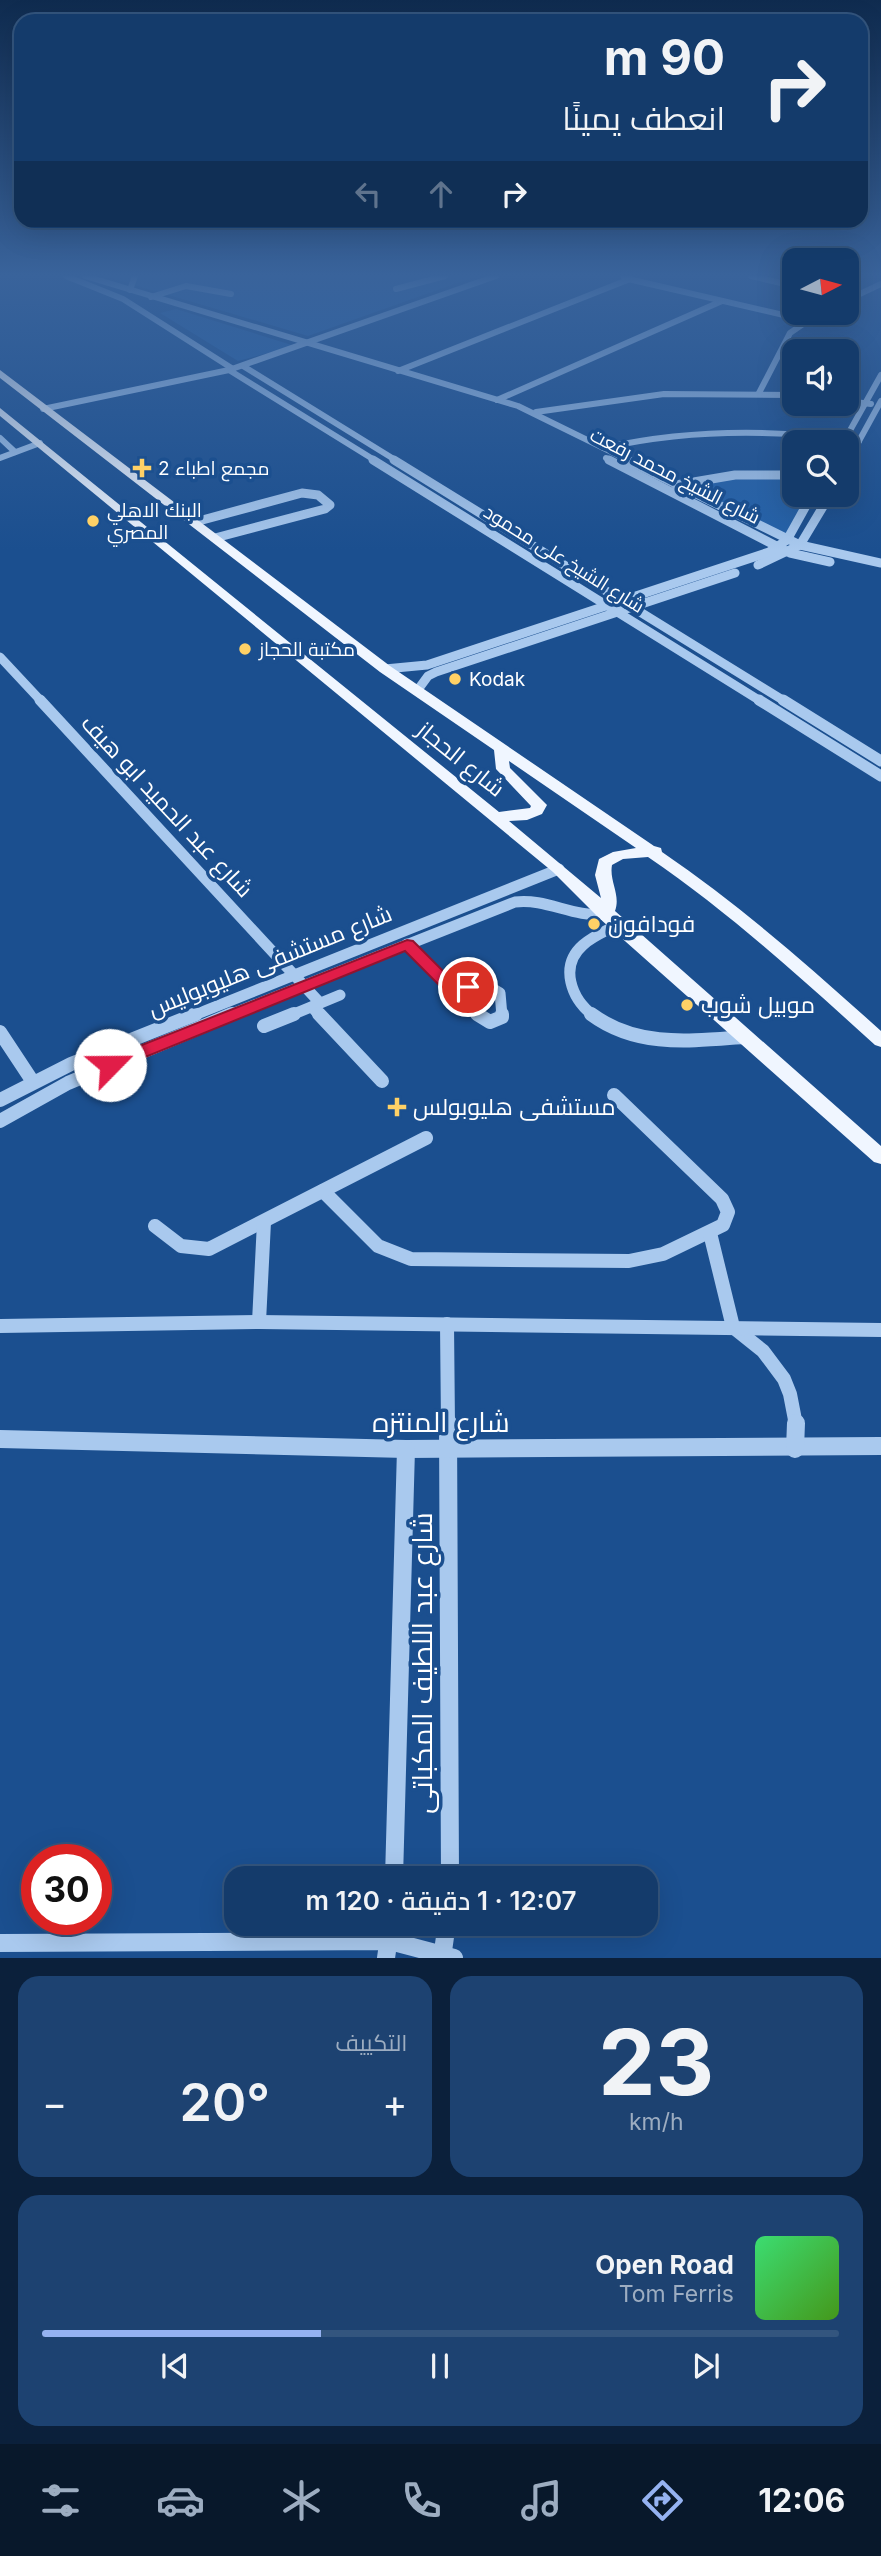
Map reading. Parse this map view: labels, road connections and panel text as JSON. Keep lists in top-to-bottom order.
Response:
{
  "streets": {
    "main road": ["شارع الحجاز"],
    "street": [
      "شارع الشيخ محمد رفعت",
      "شارع الشيخ على محمود",
      "شارع عبد الحميد ابو هيف",
      "شارع مستشفى هليوبوليس",
      "شارع المنتزه",
      "شارع عبد اللطيف المكباتى"
    ]
  },
  "crossings": [
    ["شارع الحجاز", "شارع مستشفى هليوبوليس"],
    ["شارع عبد الحميد ابو هيف", "شارع مستشفى هليوبوليس"],
    ["شارع المنتزه", "شارع عبد اللطيف المكباتى"]
  ],
  "places": {
    "health": ["مجمع اطباء 2", "مستشفى هليوبولس"],
    "other": [
      "البنك الاهلي المصري",
      "مكتبة الحجاز",
      "Kodak",
      "فودافون",
      "موبيل شوب"
    ]
  },
  "north": "right",
  "page": {
    "turn": ["90 m", "انعطف يمينًا"],
    "limit": "30",
    "trip": "12:07 · 1 دقيقة · 120 m",
    "tile": [
      ["23", "km/h"],
      "التكييف"
    ],
    "heat": ["−", "20°", "+"],
    "song": ["Open Road", "Tom Ferris"],
    "tabs": "12:06"
  }
}
